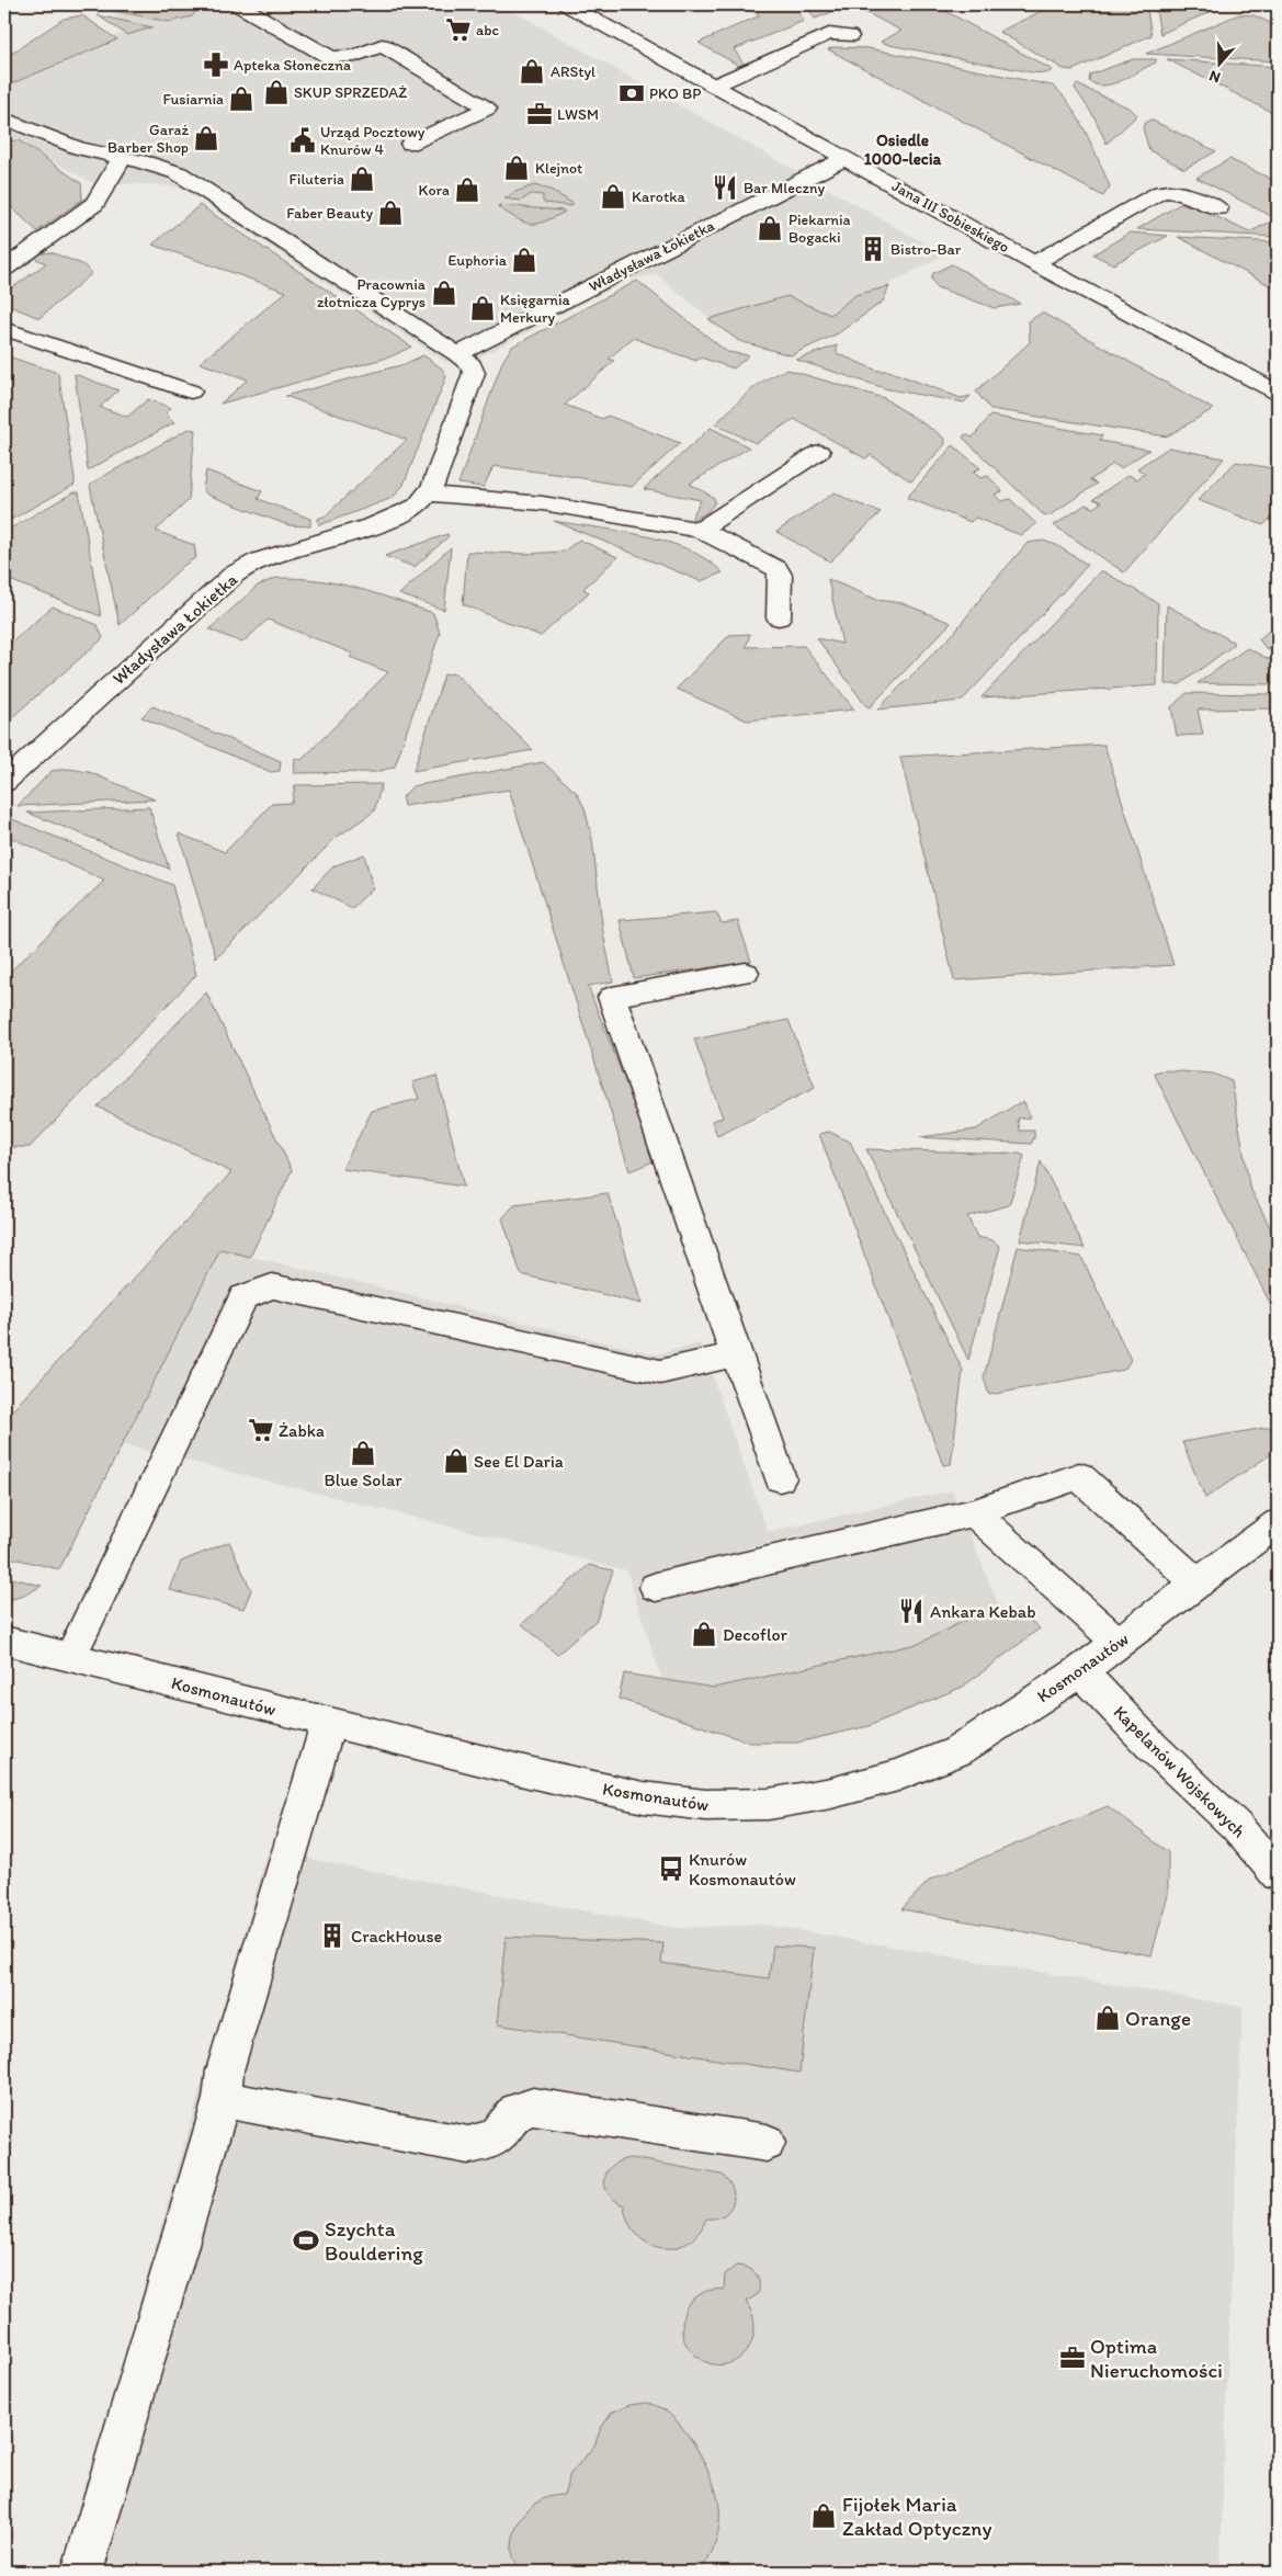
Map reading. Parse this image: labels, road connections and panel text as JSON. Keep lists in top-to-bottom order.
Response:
{
  "streets": {
    "street": [
      "Jana III Sobieskiego",
      "Władysława Łokietka",
      "Kosmonautów",
      "Kapelanów Wojskowych"
    ]
  },
  "crossings": [
    ["Jana III Sobieskiego", "Władysława Łokietka"],
    ["Kosmonautów", "Kapelanów Wojskowych"]
  ],
  "districts": ["Osiedle 1000-lecia"],
  "places": {
    "supermarket": ["abc", "Żabka"],
    "pharmacy": ["Apteka Słoneczna"],
    "shop": [
      "ARStyl",
      "SKUP SPRZEDAŻ",
      "Fusiarnia",
      "Garaż Barber Shop",
      "Klejnot",
      "Filuteria",
      "Kora",
      "Karotka",
      "Faber Beauty",
      "Piekarnia Bogacki",
      "Euphoria",
      "Pracownia złotnicza Cyprys",
      "Księgarnia Merkury",
      "Blue Solar",
      "See El Daria",
      "Decoflor",
      "Orange",
      "Fijołek Maria Zakład Optyczny"
    ],
    "bank": ["PKO BP"],
    "office": ["LWSM", "Optima Nieruchomości"],
    "public building": ["Urząd Pocztowy Knurów 4"],
    "restaurant": ["Bar Mleczny", "Ankara Kebab"],
    "building": ["Bistro-Bar", "CrackHouse"],
    "bus stop": ["Knurów Kosmonautów"],
    "sports": ["Szychta Bouldering"]
  },
  "north": "bottom"
}
